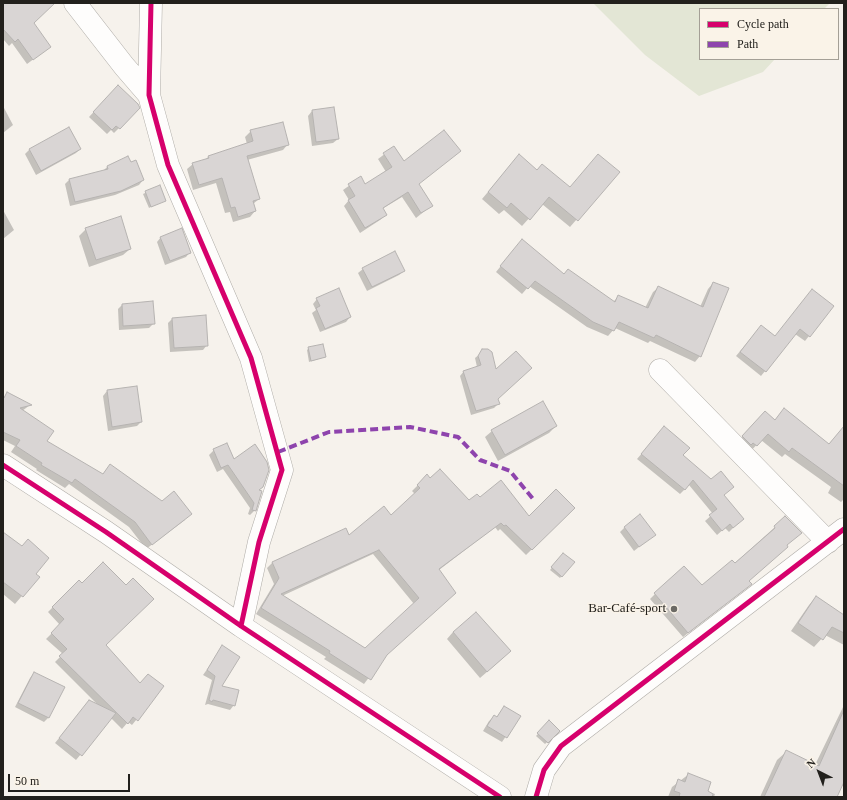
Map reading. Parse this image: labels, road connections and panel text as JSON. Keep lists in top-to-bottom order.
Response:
{
  "places": ["Bar-Café-sport"],
  "legend": ["Cycle path", "Path"],
  "scale_bar": "50 m",
  "north": "top left"
}
